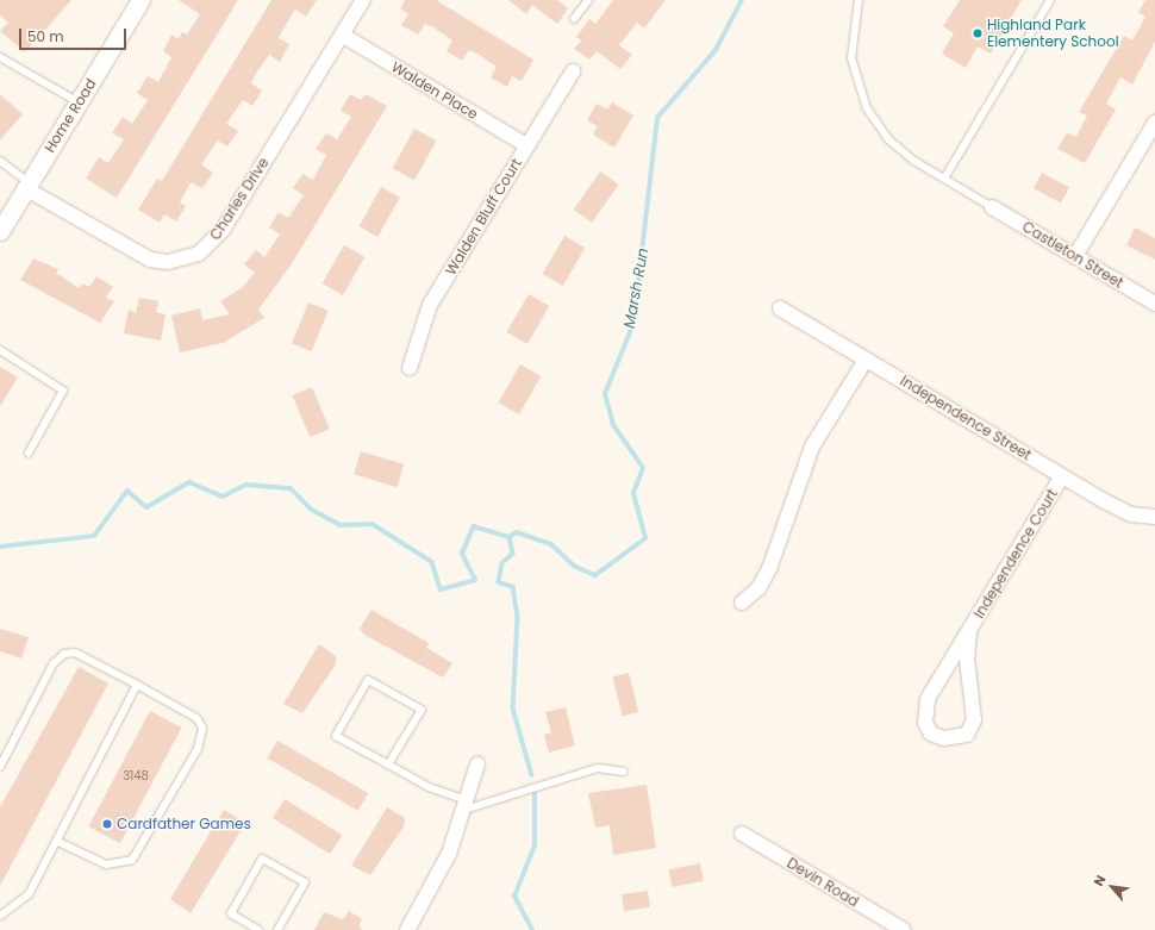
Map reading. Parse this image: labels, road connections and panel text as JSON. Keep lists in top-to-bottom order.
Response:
{
  "streets": {
    "street": [
      "Walden Place",
      "Home Road",
      "Charles Drive",
      "Walden Bluff Court",
      "Castleton Street",
      "Independence Street",
      "Independence Court",
      "Devin Road"
    ]
  },
  "crossings": [
    ["Walden Place", "Charles Drive"],
    ["Walden Place", "Walden Bluff Court"],
    ["Home Road", "Charles Drive"],
    ["Independence Street", "Independence Court"]
  ],
  "water": ["Marsh Run"],
  "places": ["Highland Park Elementery School", "Cardfather Games"],
  "house_numbers": ["3148"],
  "scale_bar": "50 m",
  "north": "top left"
}
